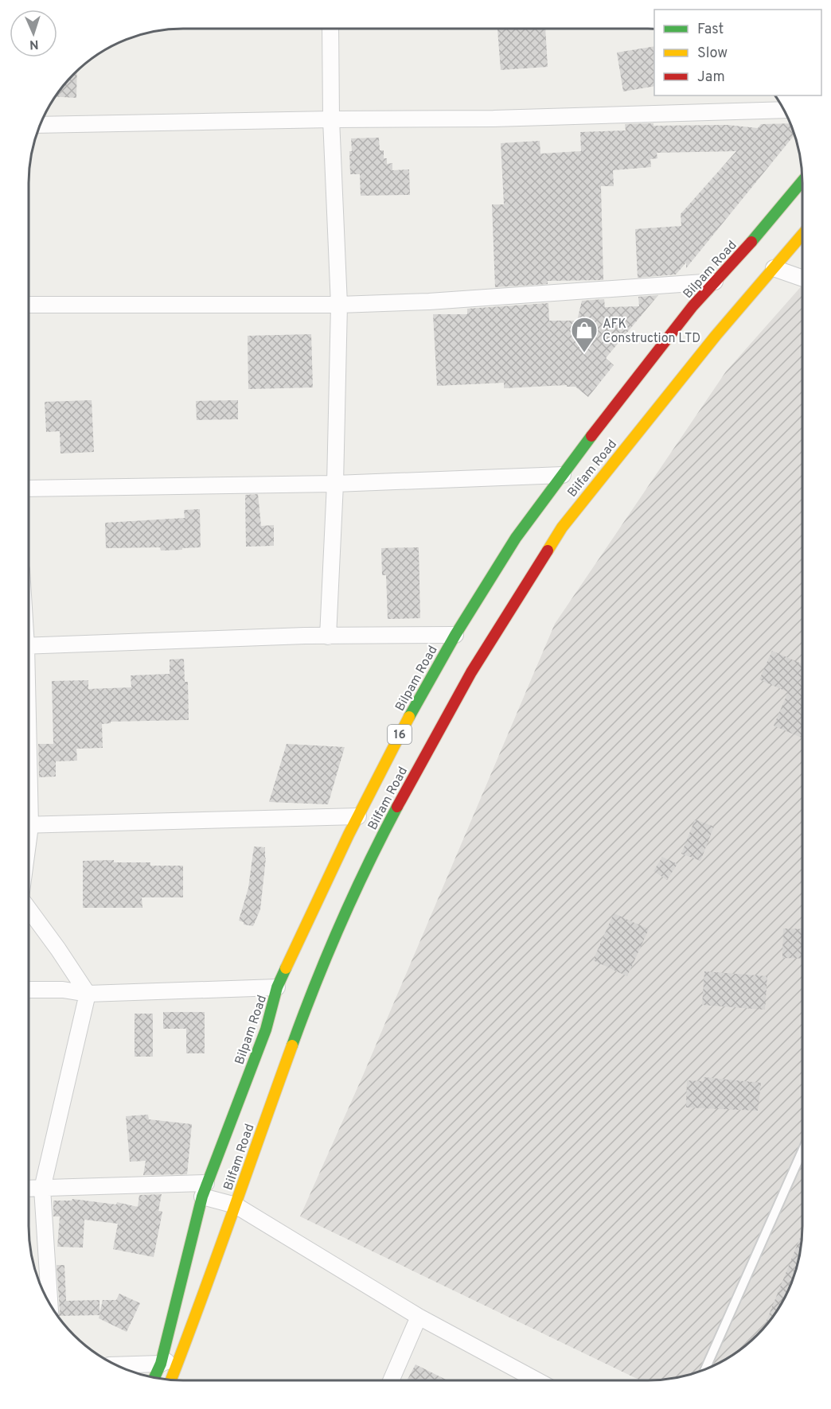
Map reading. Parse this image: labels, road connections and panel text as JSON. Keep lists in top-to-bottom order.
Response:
{
  "streets": {
    "main road": ["Bilpam Road", "Bilfam Road", "16"]
  },
  "places": {
    "shop": ["AFK Construction LTD"]
  },
  "legend": ["Fast", "Slow", "Jam"],
  "north": "bottom"
}
